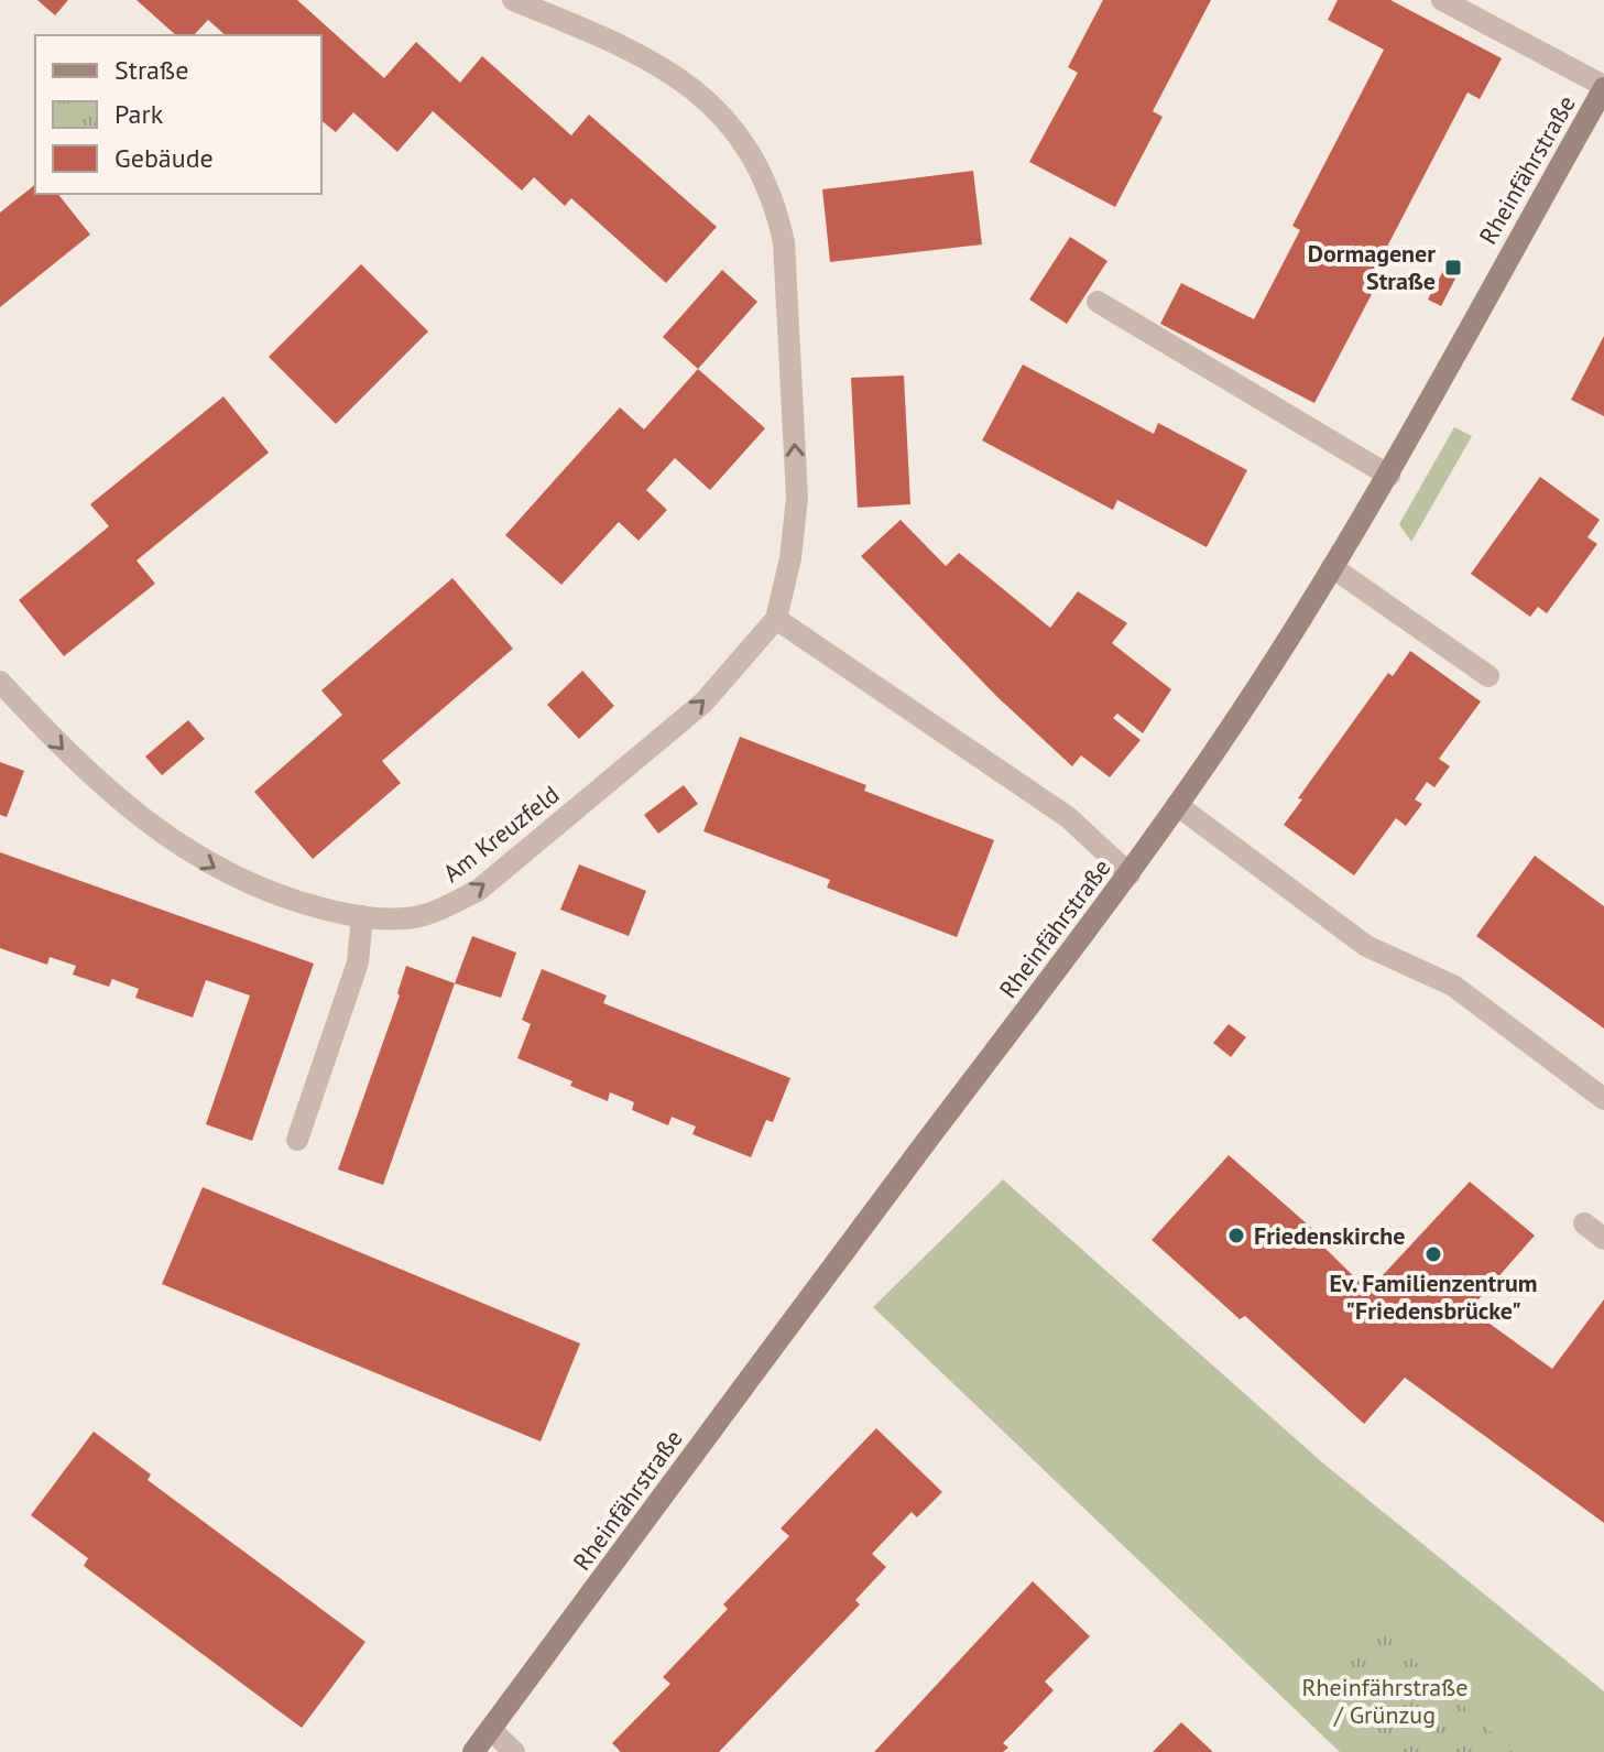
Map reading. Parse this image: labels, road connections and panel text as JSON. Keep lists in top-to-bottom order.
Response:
{
  "streets": {
    "street": ["Rheinfährstraße", "Am Kreuzfeld"]
  },
  "parks": ["Rheinfährstraße / Grünzug"],
  "places": {
    "transit": ["Dormagener Straße"],
    "other": ["Friedenskirche", "Ev. Familienzentrum \"Friedensbrücke\""]
  },
  "legend": ["Straße", "Park", "Gebäude"]
}
